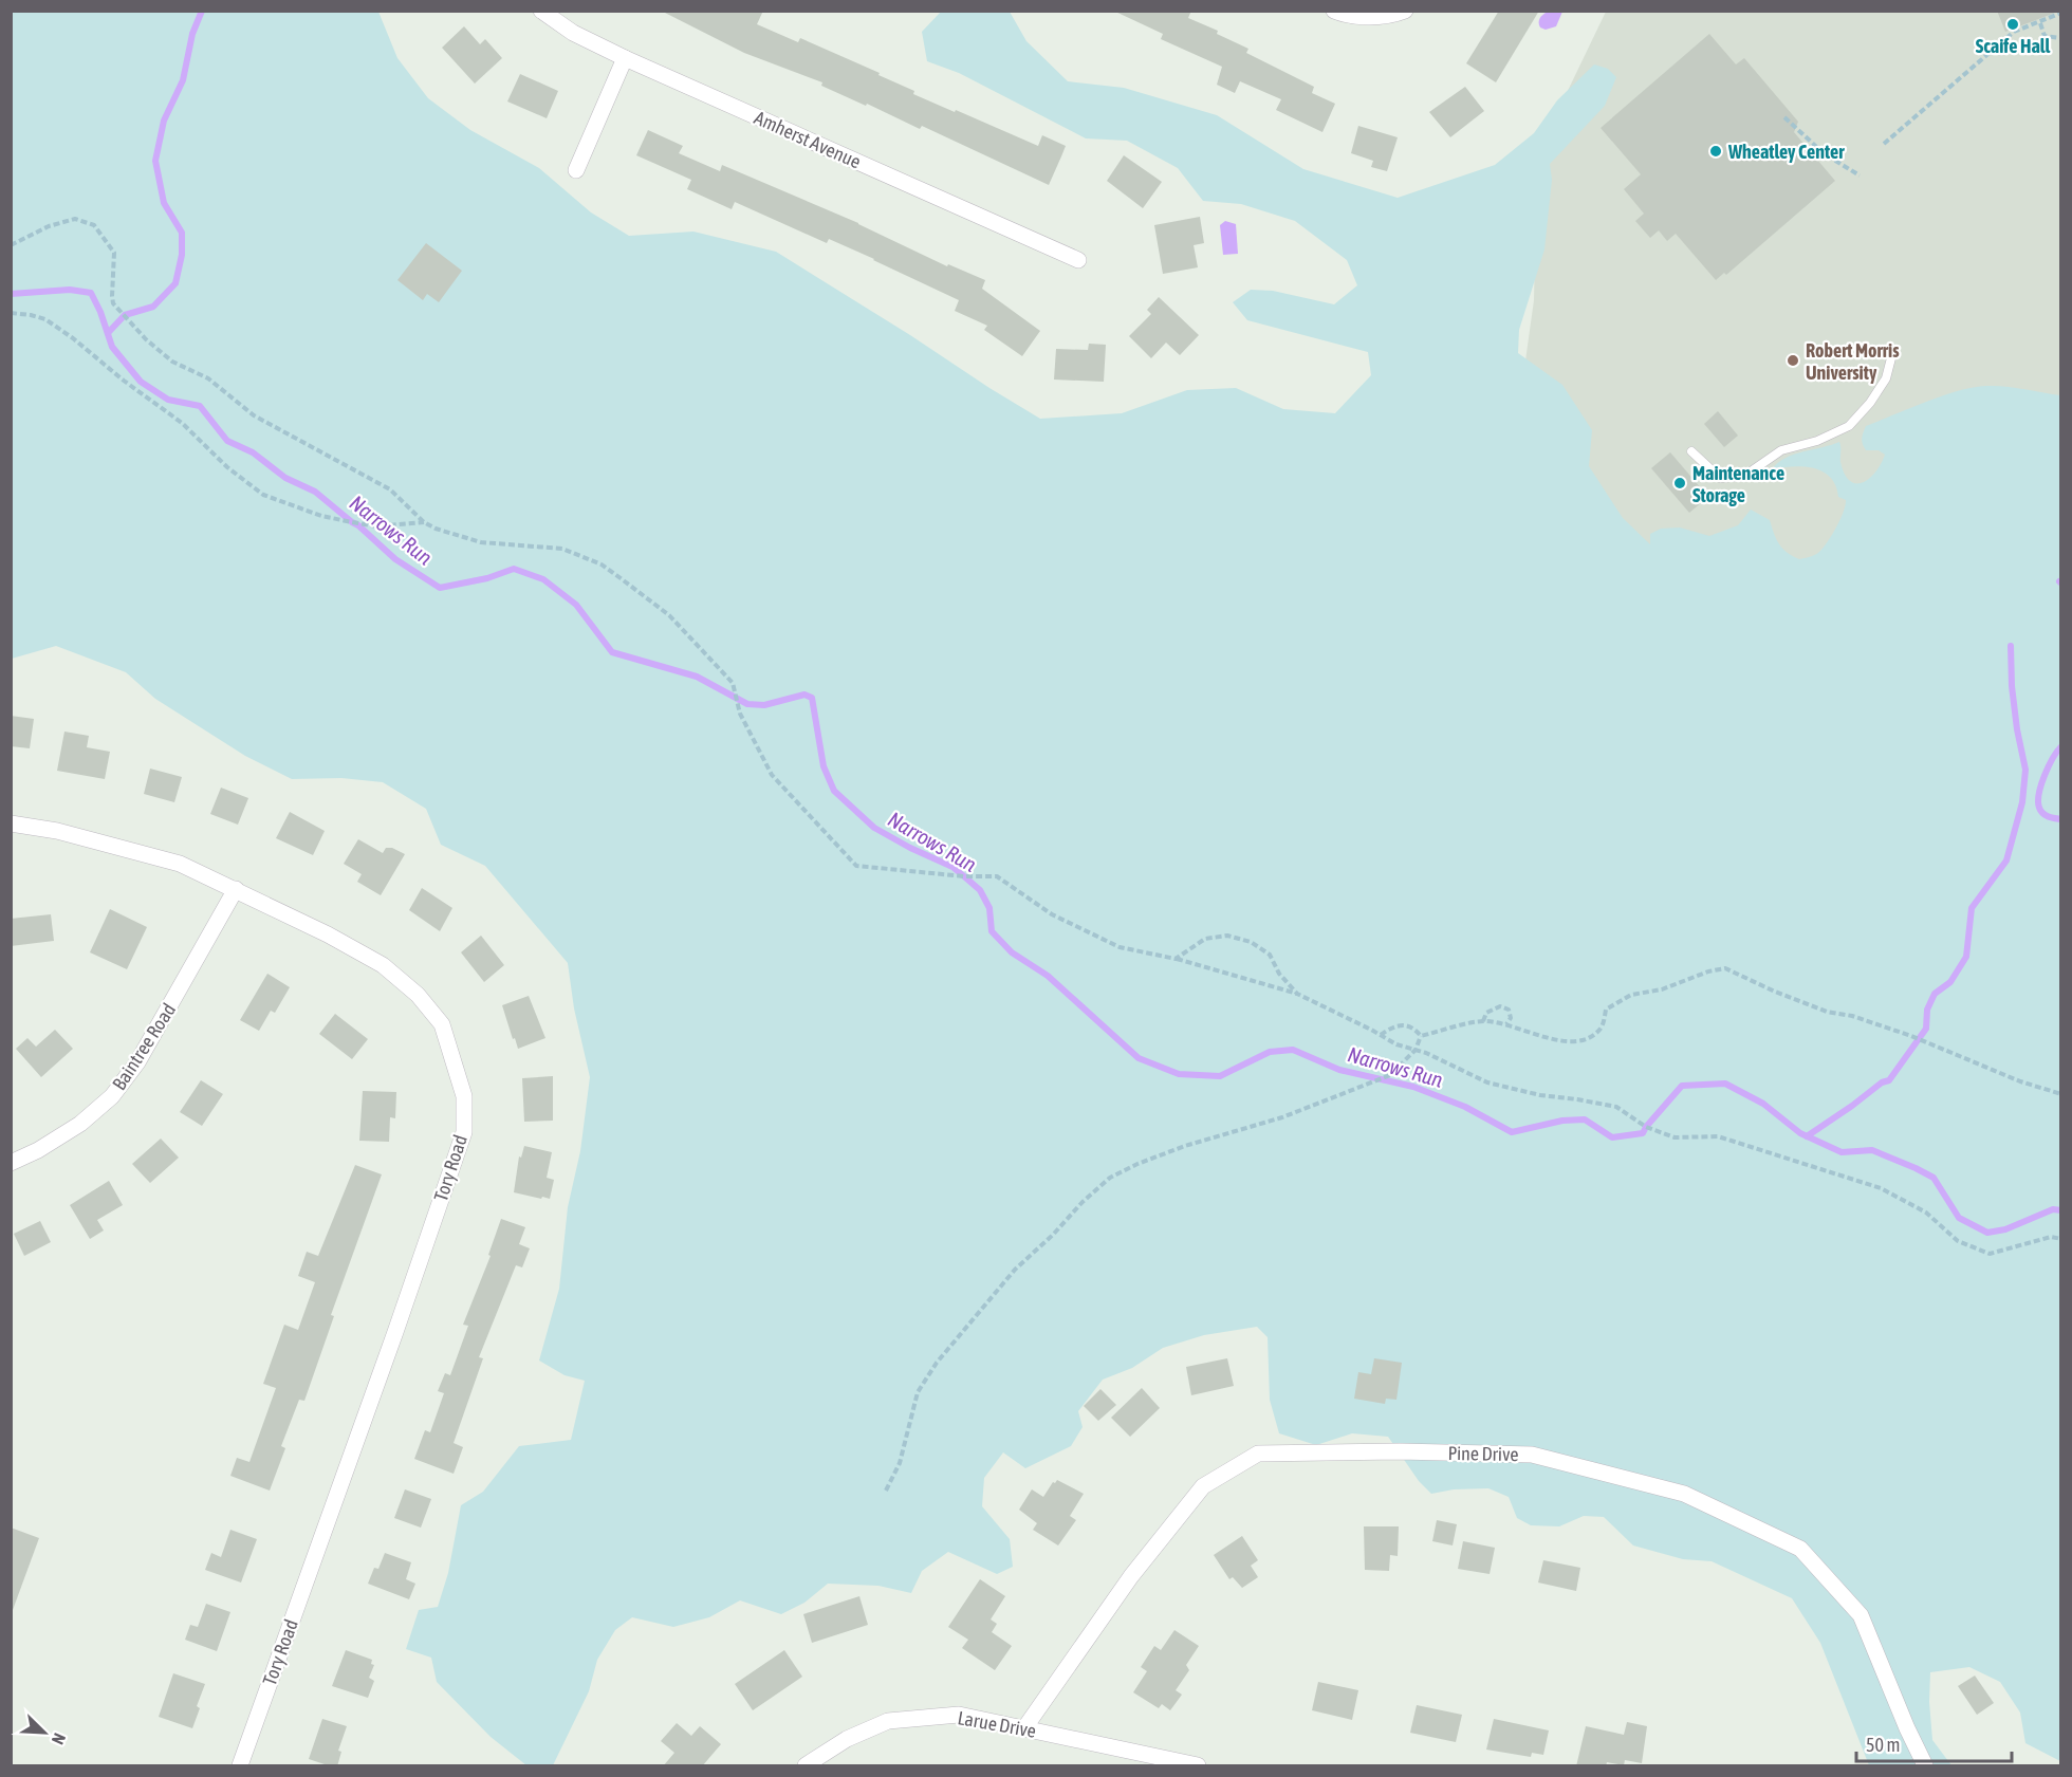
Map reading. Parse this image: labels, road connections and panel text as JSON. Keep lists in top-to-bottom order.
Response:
{
  "streets": {
    "street": [
      "Amherst Avenue",
      "Baintree Road",
      "Tory Road",
      "Pine Drive",
      "Larue Drive"
    ]
  },
  "crossings": [
    ["Baintree Road", "Tory Road"],
    ["Pine Drive", "Larue Drive"]
  ],
  "water": ["Narrows Run"],
  "places": [
    "Scaife Hall",
    "Wheatley Center",
    "Robert Morris University",
    "Maintenance Storage"
  ],
  "scale_bar": "50 m",
  "north": "bottom right"
}
